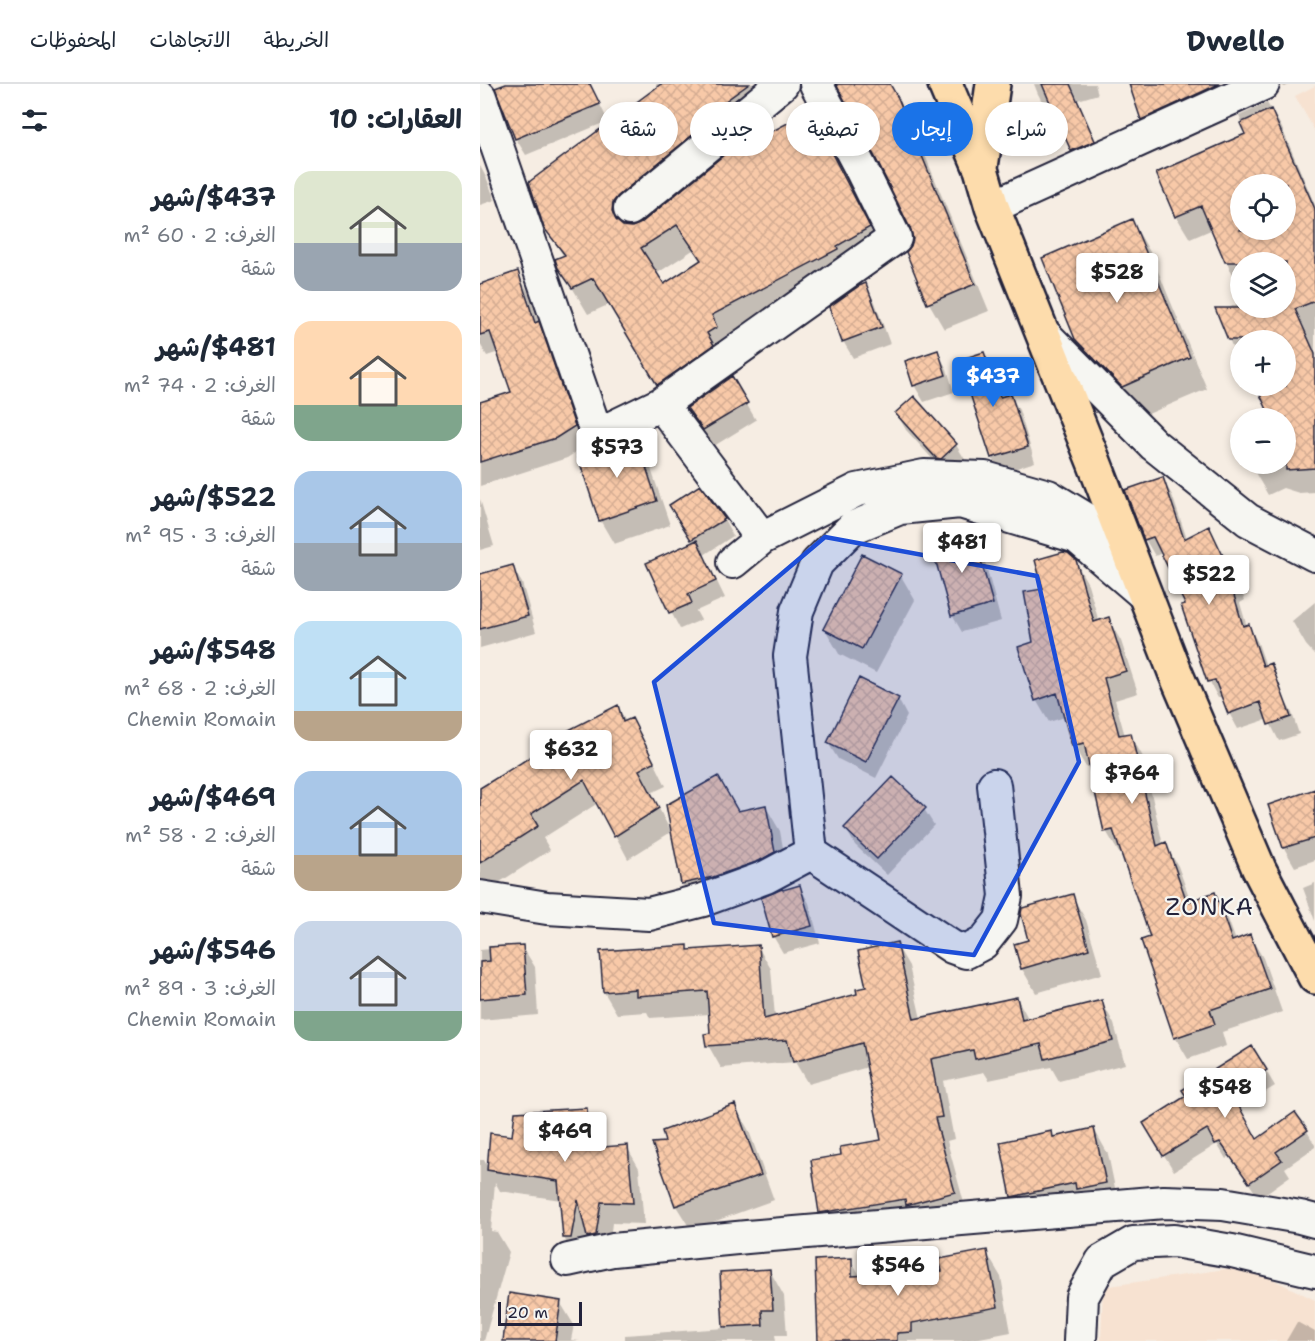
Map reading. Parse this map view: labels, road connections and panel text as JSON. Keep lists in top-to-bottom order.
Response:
{
  "districts": ["ZONKA"],
  "scale_bar": "20 m",
  "page": {
    "header": "Dwello",
    "nav": ["الخريطة", "الاتجاهات", "المحفوظات"],
    "heading": "العقارات: 10",
    "chip": [
      "شراء",
      "إيجار",
      "تصفية",
      "جديد",
      "شقة"
    ],
    "list": [
      {
        "name": "$437/شهر",
        "note": "الغرف: 2 · 60 m² · شقة"
      },
      {
        "name": "$481/شهر",
        "note": "الغرف: 2 · 74 m² · شقة"
      },
      {
        "name": "$522/شهر",
        "note": "الغرف: 3 · 95 m² · شقة"
      },
      {
        "name": "$548/شهر",
        "note": "الغرف: 2 · 68 m² · Chemin Romain"
      },
      {
        "name": "$469/شهر",
        "note": "الغرف: 2 · 58 m² · شقة"
      },
      {
        "name": "$546/شهر",
        "note": "الغرف: 3 · 89 m² · Chemin Romain"
      }
    ],
    "map_buttons": ["+", "−"],
    "price": [
      "$528",
      "$437",
      "$573",
      "$481",
      "$522",
      "$632",
      "$764",
      "$548",
      "$469",
      "$546"
    ],
    "scale": "20 m"
  }
}
